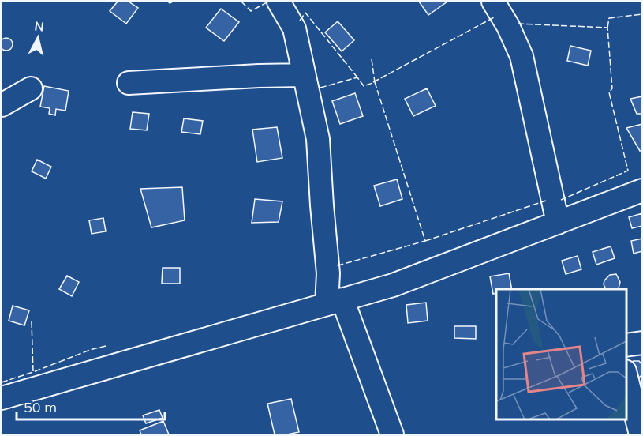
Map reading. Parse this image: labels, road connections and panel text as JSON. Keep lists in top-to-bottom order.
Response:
{
  "scale_bar": "50 m",
  "north": "top"
}
